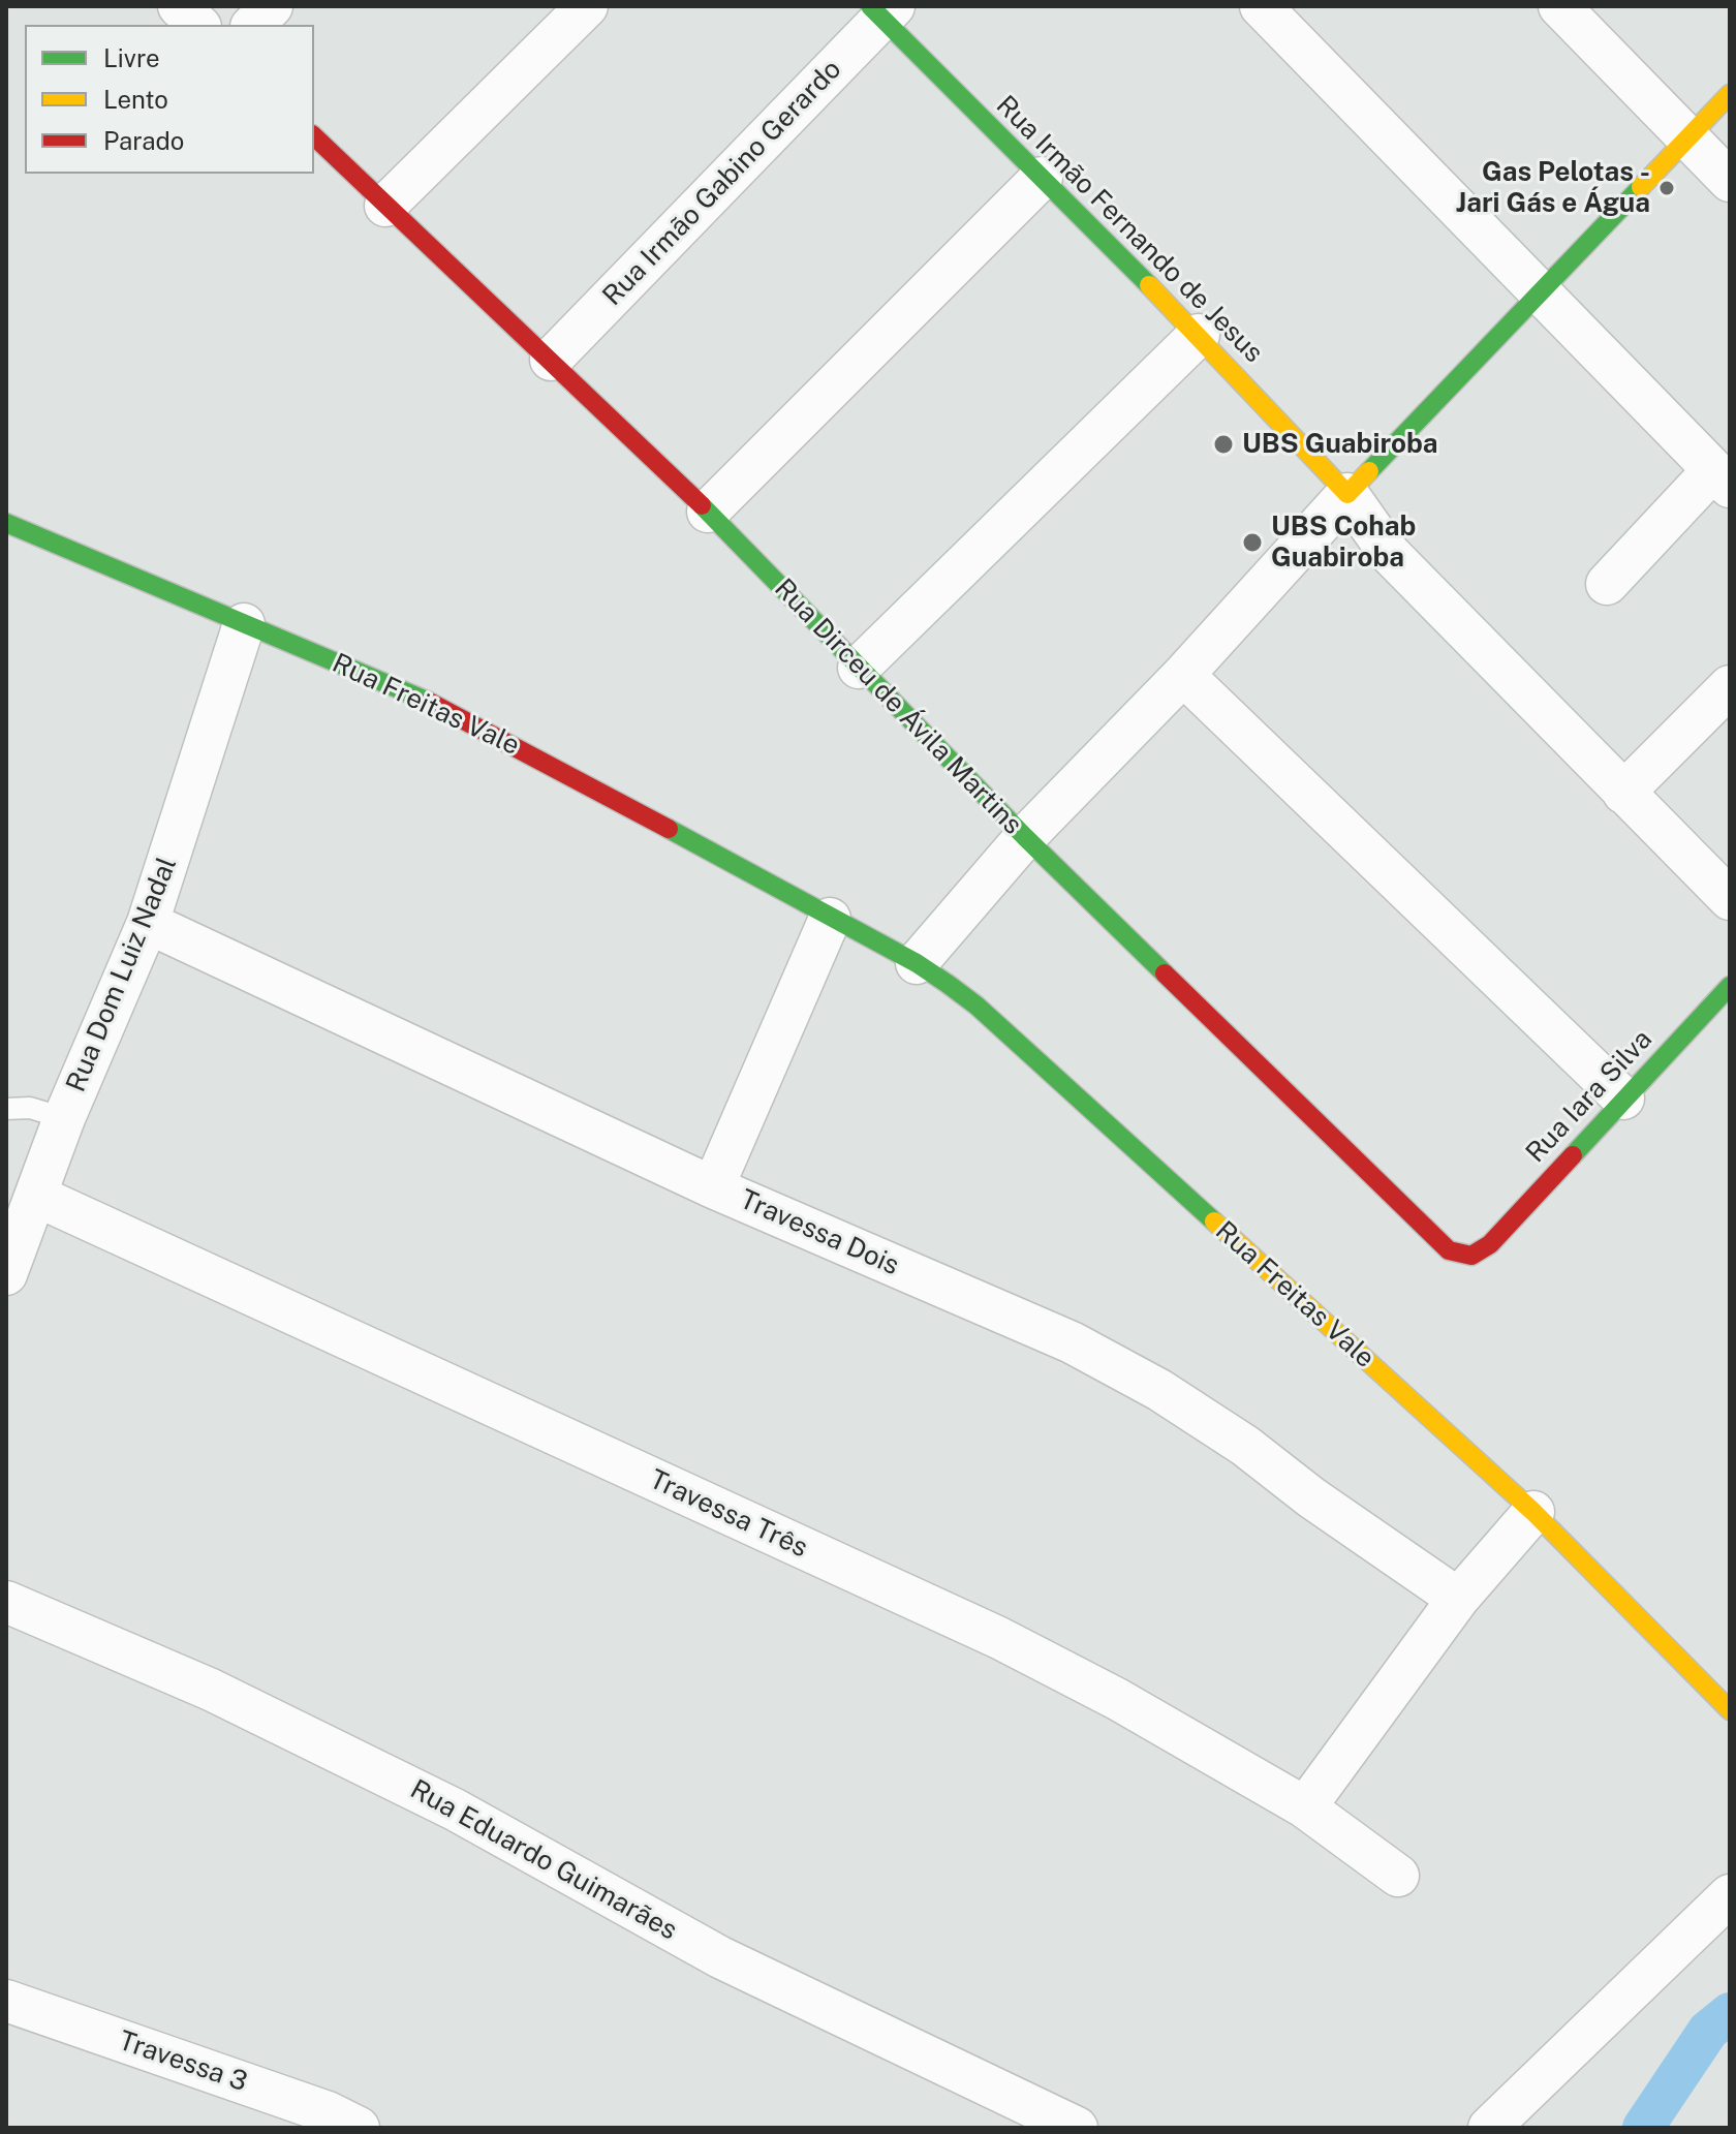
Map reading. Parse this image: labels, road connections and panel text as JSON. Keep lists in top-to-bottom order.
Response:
{
  "streets": {
    "street": [
      "Rua Irmão Gabino Gerardo",
      "Rua Irmão Fernando de Jesus",
      "Rua Freitas Vale",
      "Rua Dirceu de Ávila Martins",
      "Rua Dom Luiz Nadal",
      "Rua Iara Silva",
      "Travessa Dois",
      "Travessa Três",
      "Rua Eduardo Guimarães",
      "Travessa 3"
    ]
  },
  "crossings": [
    ["Rua Irmão Gabino Gerardo", "Rua Irmão Fernando de Jesus"],
    ["Rua Irmão Gabino Gerardo", "Rua Dirceu de Ávila Martins"],
    ["Rua Freitas Vale", "Rua Dom Luiz Nadal"],
    ["Rua Dirceu de Ávila Martins", "Rua Iara Silva"],
    ["Rua Dom Luiz Nadal", "Travessa Dois"],
    ["Rua Dom Luiz Nadal", "Travessa Três"]
  ],
  "places": ["Gas Pelotas - Jari Gás e Água", "UBS Guabiroba", "UBS Cohab Guabiroba"],
  "legend": ["Livre", "Lento", "Parado"]
}
